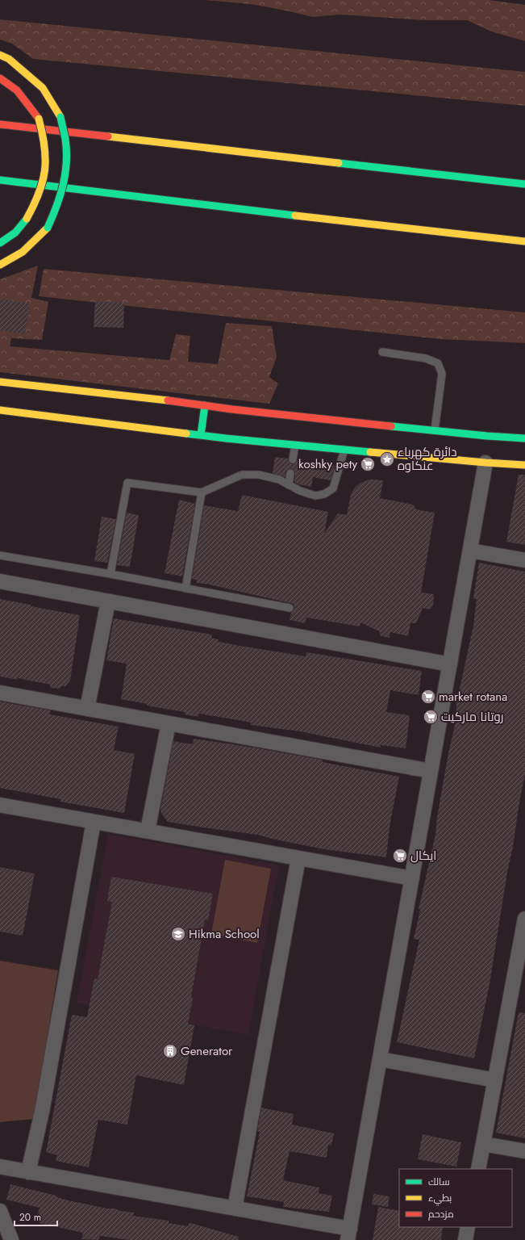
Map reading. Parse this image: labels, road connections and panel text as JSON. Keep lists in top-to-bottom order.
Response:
{
  "places": {
    "place": ["دائرة كهرباء عنكاوه"],
    "supermarket": [
      "koshky pety",
      "market rotana",
      "روتانا ماركيت",
      "ايكال"
    ],
    "school or university": ["Hikma School"],
    "building": ["Generator"]
  },
  "legend": ["سالك", "بطيء", "مزدحم"],
  "scale_bar": "20 m"
}
